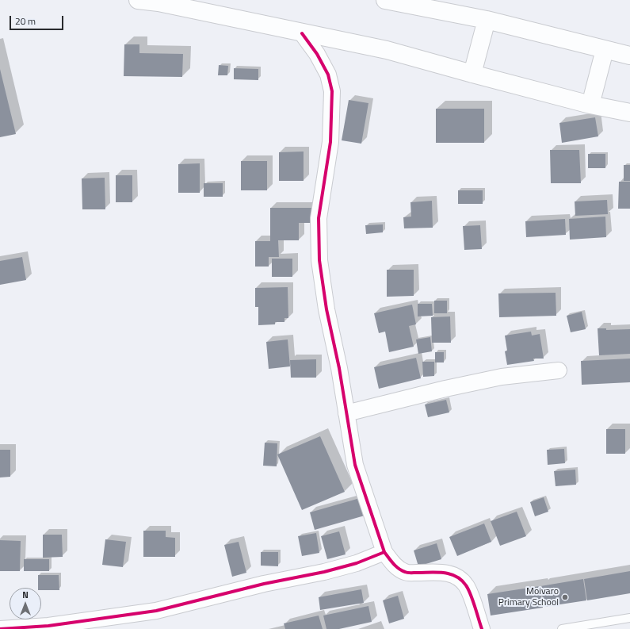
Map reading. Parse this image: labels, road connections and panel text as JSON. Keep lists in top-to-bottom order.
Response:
{
  "places": ["Moivaro Primary School"],
  "scale_bar": "20 m",
  "north": "top"
}
